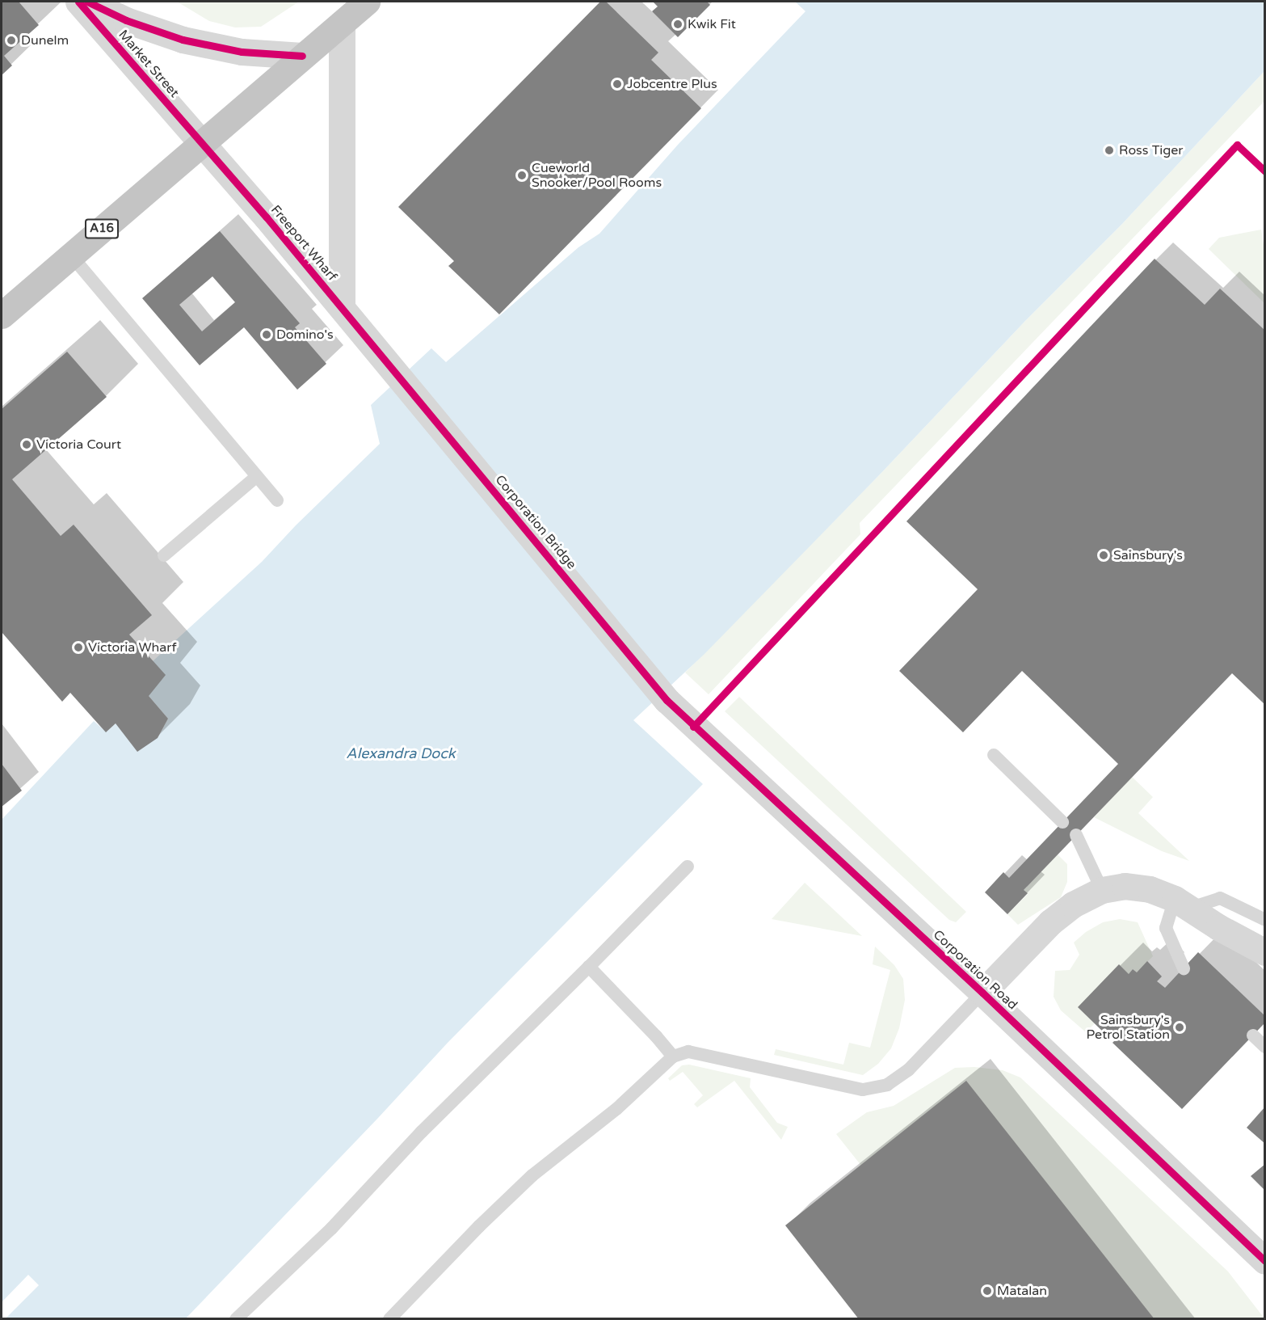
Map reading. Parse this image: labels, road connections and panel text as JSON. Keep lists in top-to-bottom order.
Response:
{
  "streets": {
    "highway": ["A16"],
    "street": [
      "Market Street",
      "Freeport Wharf",
      "Corporation Bridge",
      "Corporation Road"
    ]
  },
  "crossings": [
    ["Market Street", "A16"],
    ["Market Street", "Freeport Wharf"],
    ["A16", "Freeport Wharf"],
    ["Freeport Wharf", "Corporation Bridge"],
    ["Corporation Bridge", "Corporation Road"]
  ],
  "water": ["Alexandra Dock"],
  "places": [
    "Kwik Fit",
    "Dunelm",
    "Jobcentre Plus",
    "Ross Tiger",
    "Cueworld Snooker/Pool Rooms",
    "Domino's",
    "Victoria Court",
    "Sainsbury's",
    "Victoria Wharf",
    "Sainsbury's Petrol Station",
    "Matalan"
  ]
}
